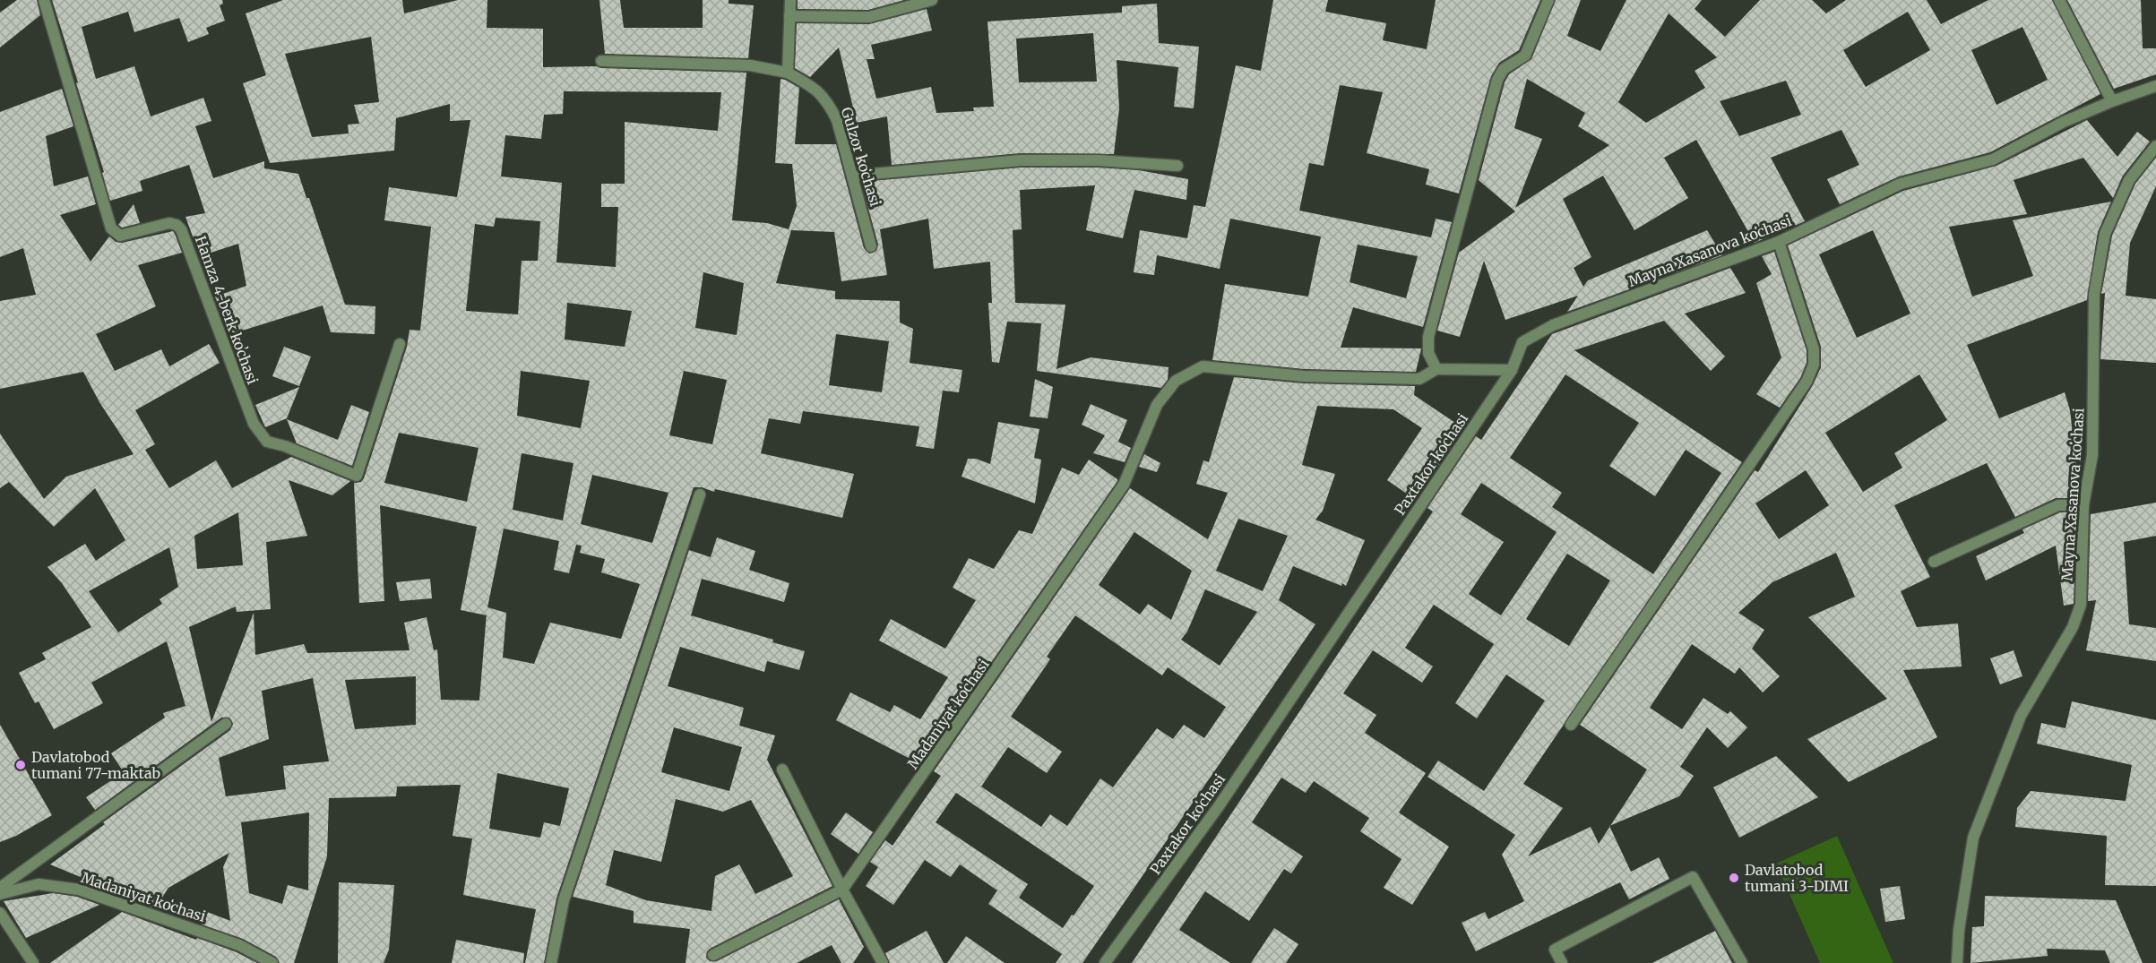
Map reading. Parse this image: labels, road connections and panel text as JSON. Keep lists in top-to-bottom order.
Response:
{
  "streets": {
    "street": [
      "Gulzor koʻchasi",
      "Mayna Xasanova koʻchasi",
      "Hamza 4-berk koʼchasi",
      "Paxtakor koʻchasi",
      "Madaniyat koʻchasi"
    ]
  },
  "crossings": [
    ["Mayna Xasanova koʻchasi", "Paxtakor koʻchasi"]
  ],
  "places": ["Davlatobod tumani 77-maktab", "Davlatobod tumani 3-DIMI"]
}
